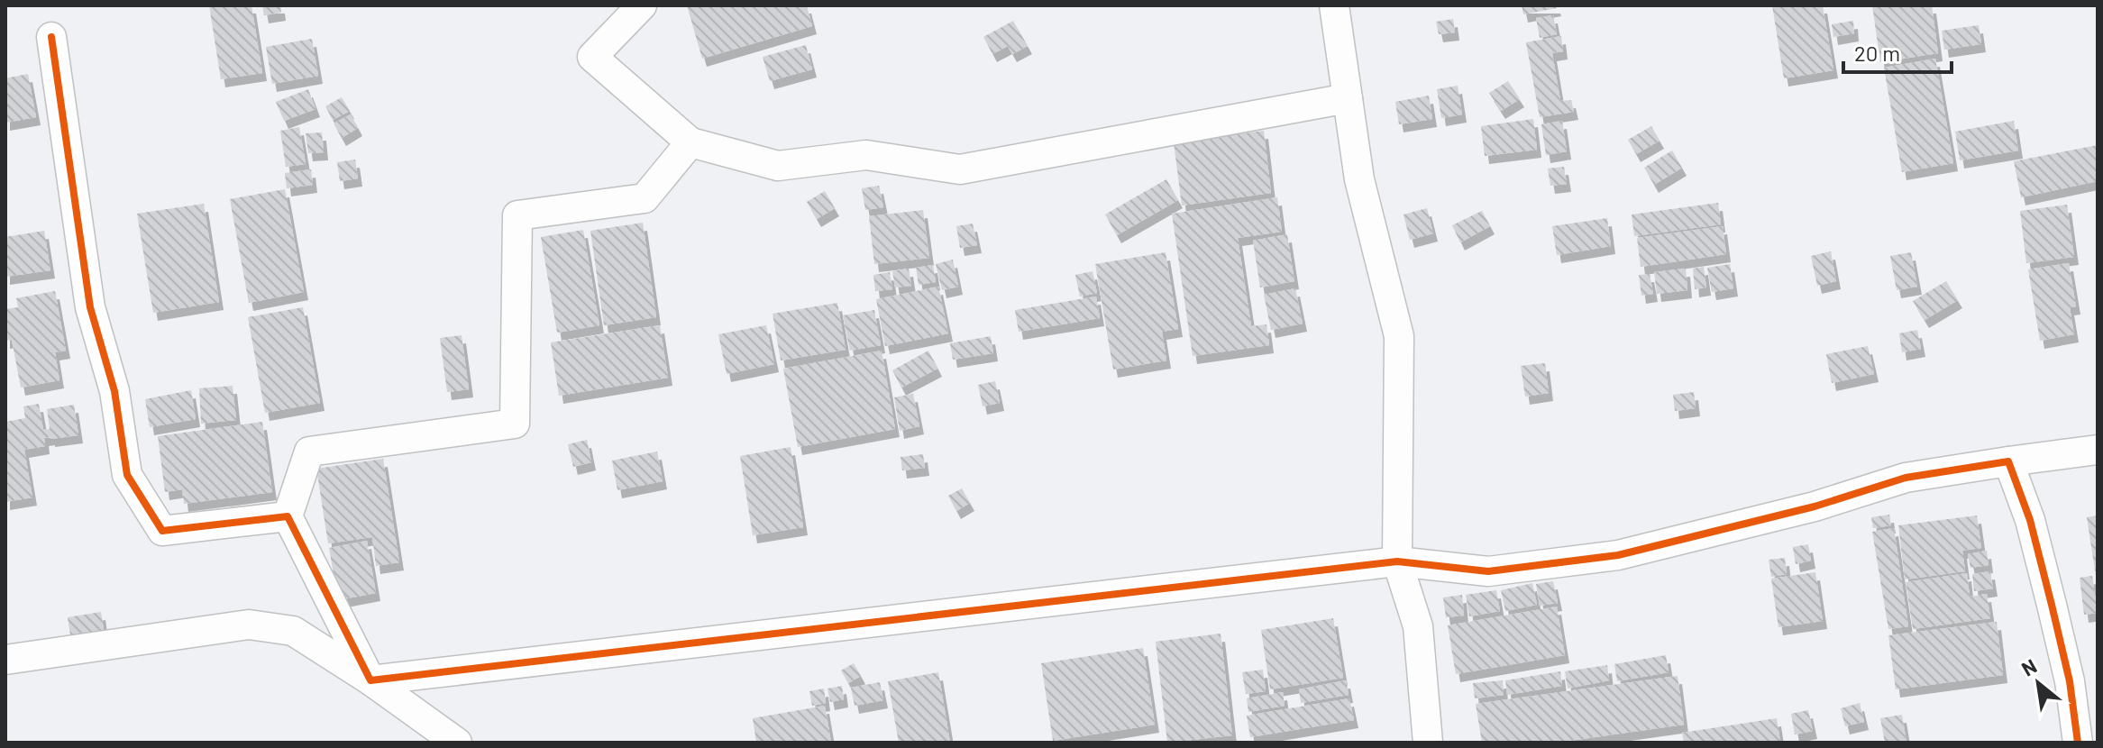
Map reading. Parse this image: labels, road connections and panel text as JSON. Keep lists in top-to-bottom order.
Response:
{
  "scale_bar": "20 m",
  "north": "top left"
}
